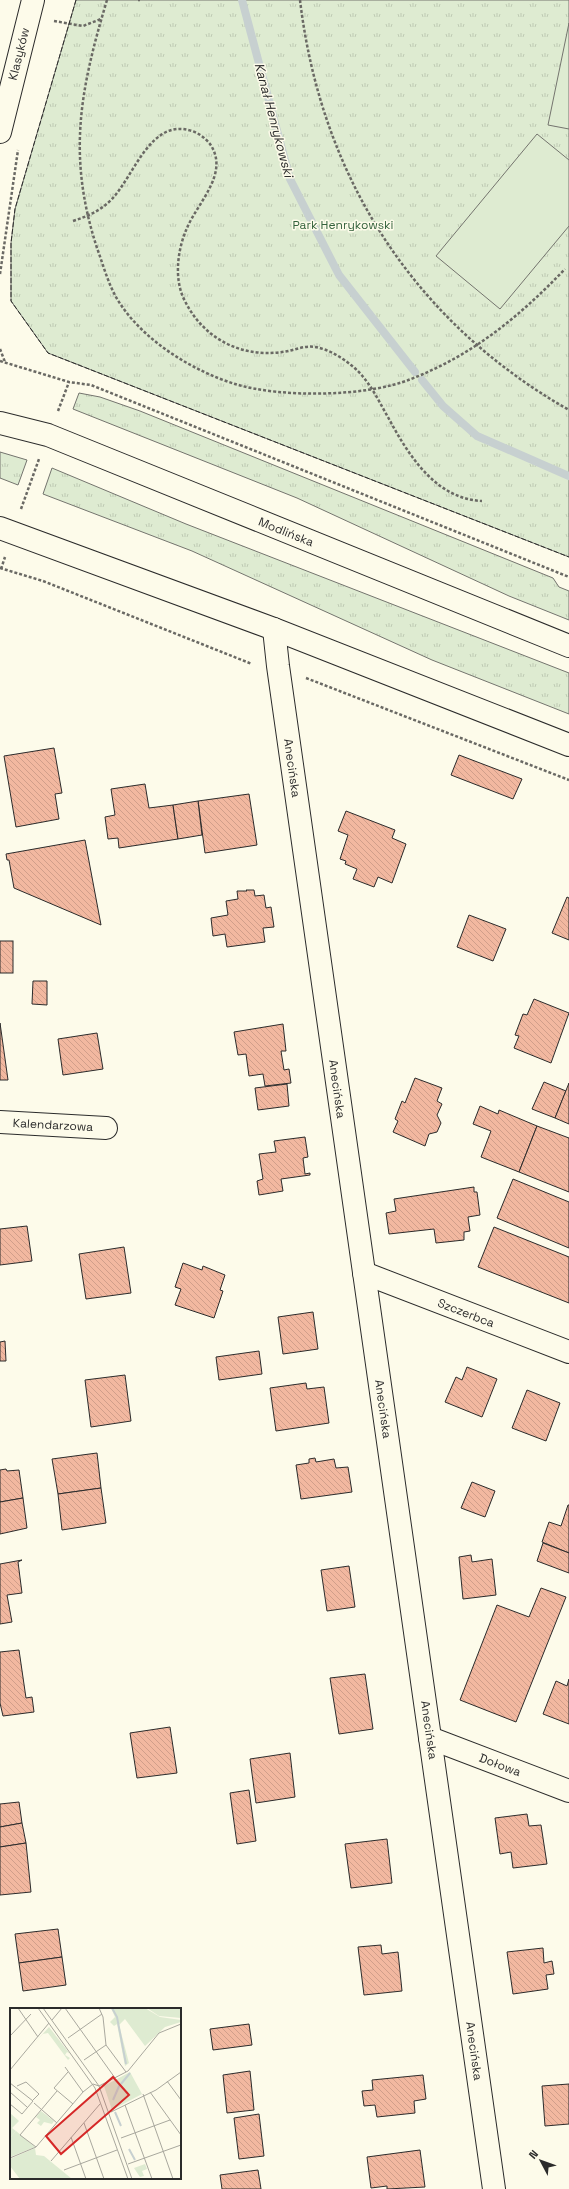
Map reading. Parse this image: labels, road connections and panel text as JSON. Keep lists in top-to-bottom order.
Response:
{
  "streets": {
    "street": [
      "Klasyków",
      "Modlińska",
      "Anecińska",
      "Kalendarzowa",
      "Szczerbca",
      "Dołowa"
    ]
  },
  "crossings": [
    ["Anecińska", "Szczerbca"],
    ["Anecińska", "Dołowa"]
  ],
  "water": ["Kanał Henrykowski"],
  "parks": ["Park Henrykowski"],
  "north": "top left"
}
